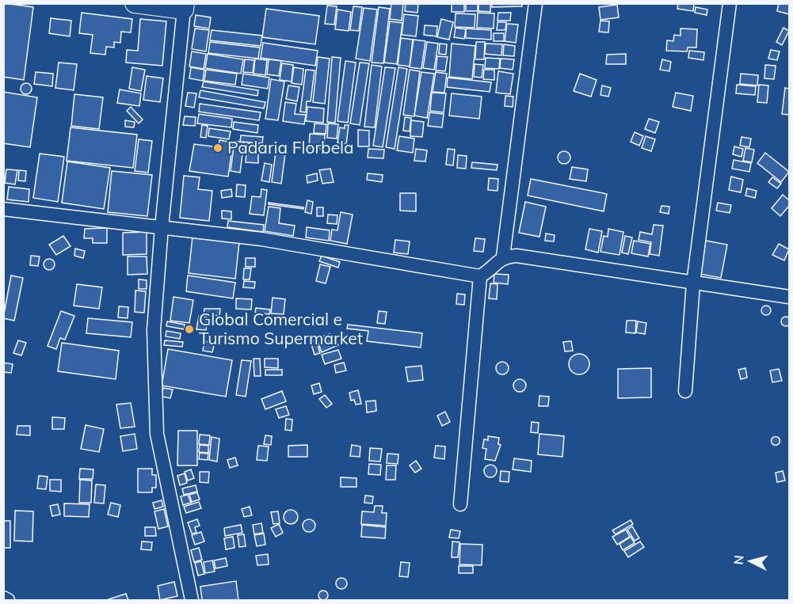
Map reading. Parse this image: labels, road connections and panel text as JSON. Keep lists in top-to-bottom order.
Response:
{
  "places": ["Padaria Florbela", "Global Comercial e Turismo Supermarket"],
  "north": "left"
}
